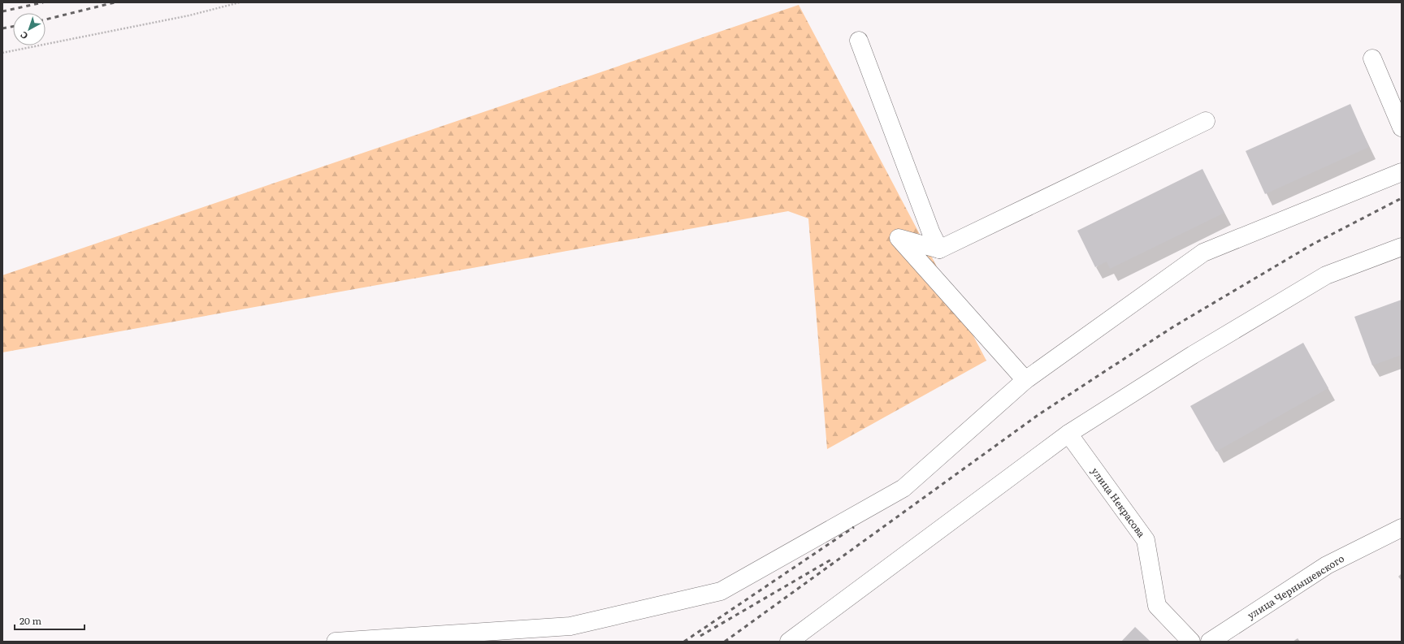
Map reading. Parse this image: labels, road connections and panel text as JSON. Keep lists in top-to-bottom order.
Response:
{
  "streets": {
    "street": ["улица Некрасова", "улица Чернышевского"]
  },
  "scale_bar": "20 m",
  "north": "bottom left"
}
